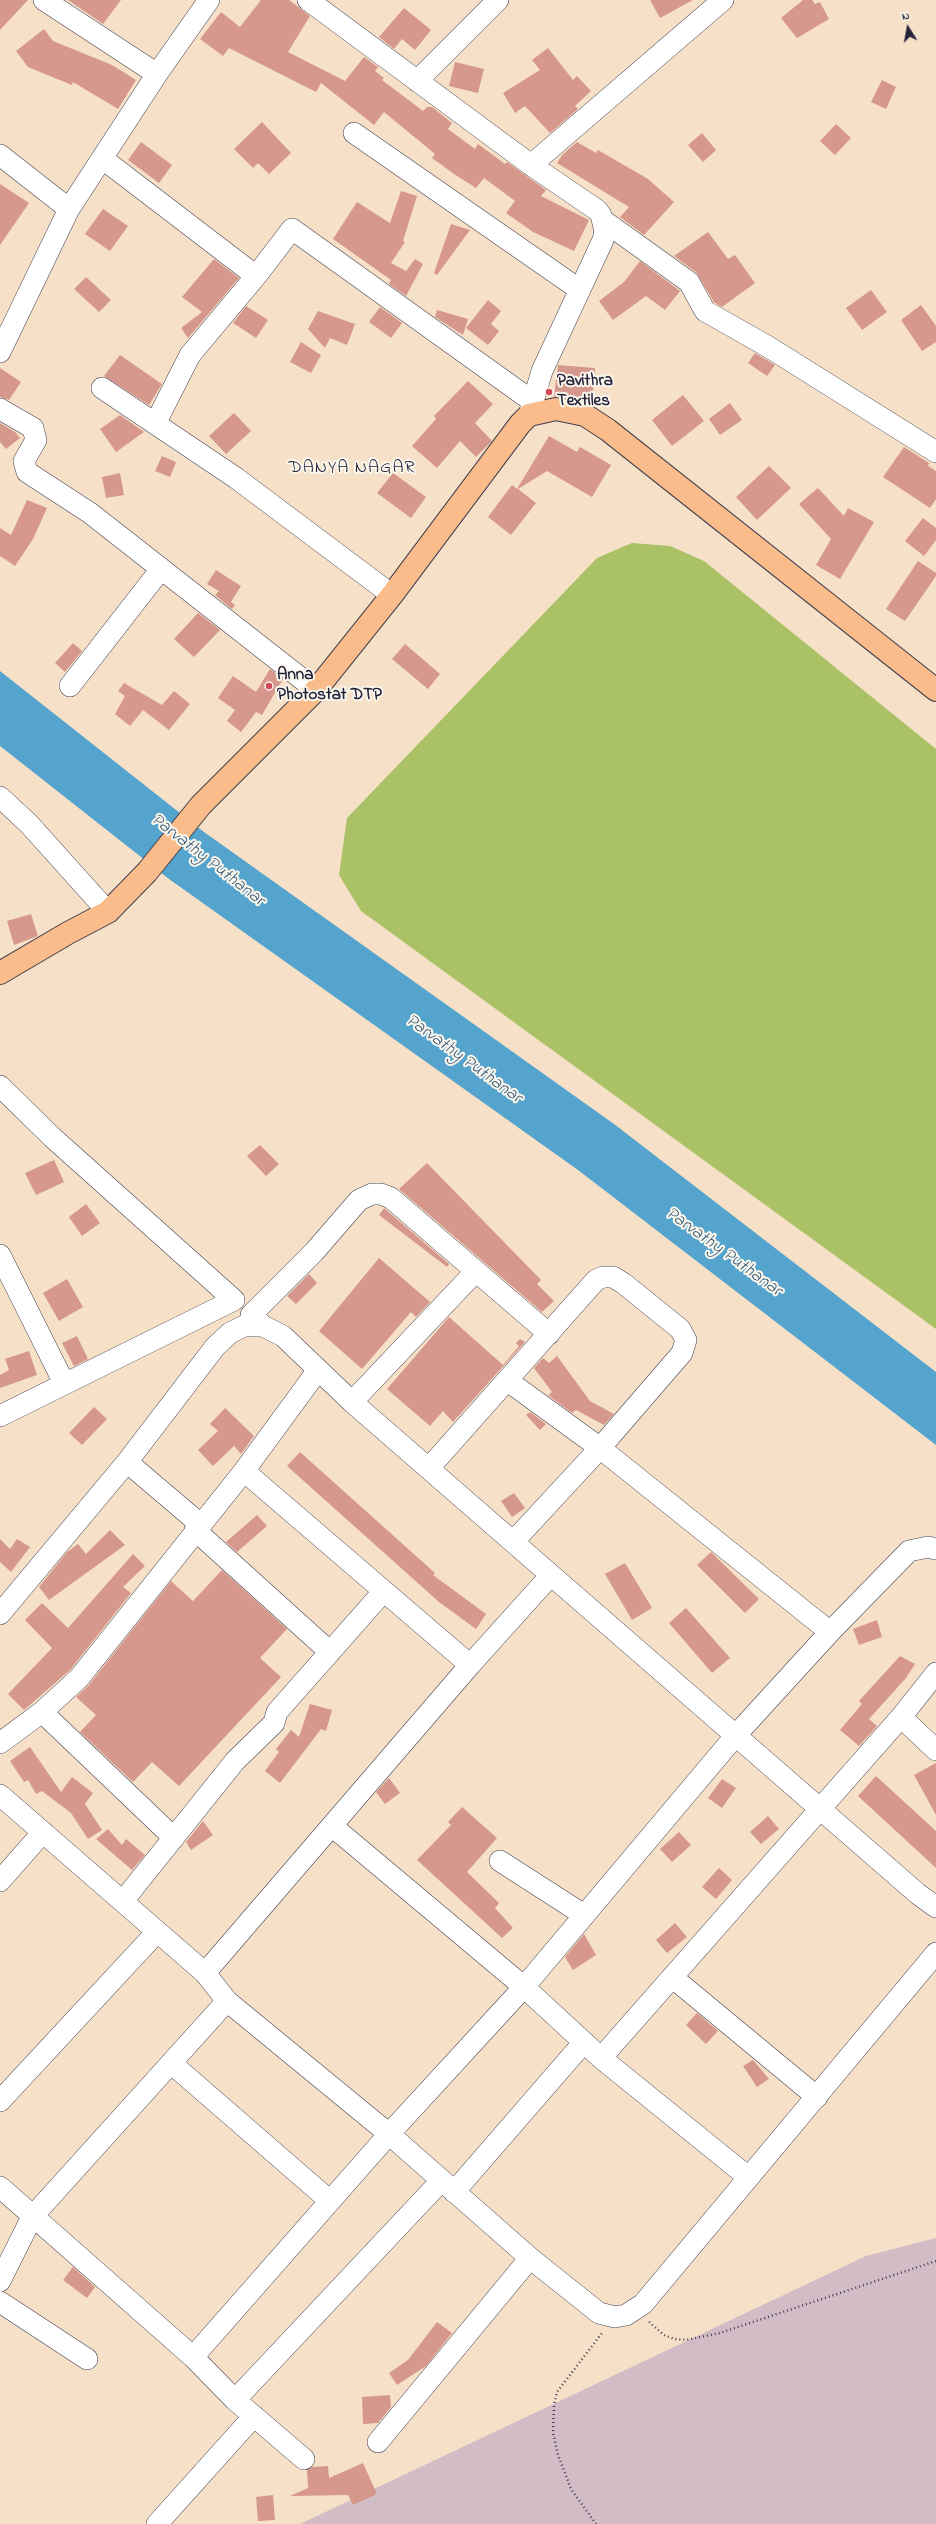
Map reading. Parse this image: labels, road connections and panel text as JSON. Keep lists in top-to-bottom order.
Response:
{
  "districts": ["DANYA NAGAR"],
  "water": ["Parvathy Puthanar"],
  "places": ["Pavithra Textiles", "Anna Photostat DTP"],
  "north": "top"
}
